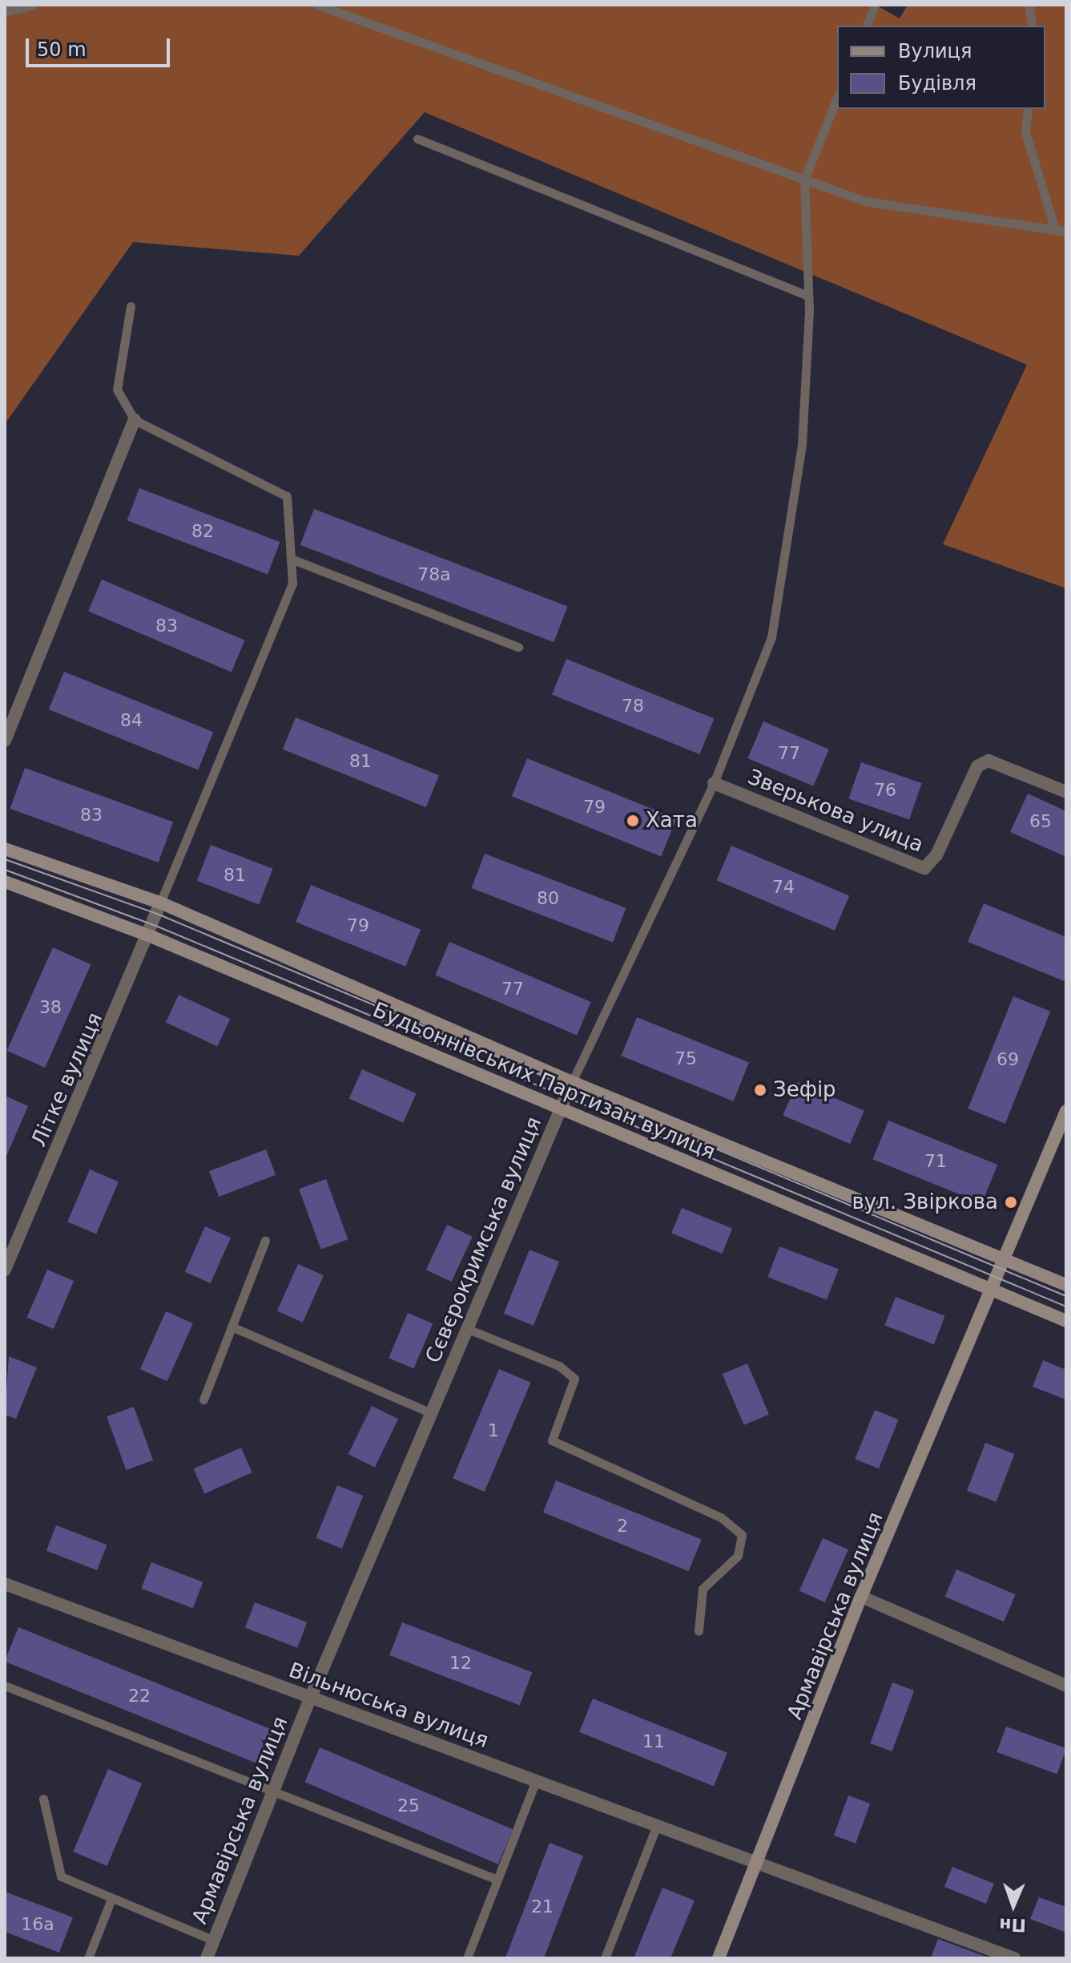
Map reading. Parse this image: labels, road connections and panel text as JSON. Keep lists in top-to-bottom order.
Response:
{
  "streets": {
    "main road": ["Будьоннівських Партизан вулиця", "Армавірська вулиця"],
    "street": [
      "Зверькова улица",
      "Літке вулиця",
      "Сєвєрокримська вулиця",
      "Вільнюська вулиця"
    ]
  },
  "crossings": [
    ["Літке вулиця", "Будьоннівських Партизан вулиця"],
    ["Будьоннівських Партизан вулиця", "Сєвєрокримська вулиця"],
    ["Будьоннівських Партизан вулиця", "Армавірська вулиця"],
    ["Сєвєрокримська вулиця", "Армавірська вулиця"],
    ["Сєвєрокримська вулиця", "Вільнюська вулиця"],
    ["Армавірська вулиця", "Вільнюська вулиця"]
  ],
  "places": ["Хата", "Зефір", "вул. Звіркова"],
  "house_numbers": [
    "82",
    "78а",
    "83",
    "78",
    "84",
    "77",
    "81",
    "76",
    "79",
    "83",
    "65",
    "81",
    "74",
    "80",
    "79",
    "77",
    "38",
    "75",
    "69",
    "71",
    "1",
    "2",
    "12",
    "22",
    "11",
    "25",
    "21",
    "16а"
  ],
  "legend": ["Вулиця", "Будівля"],
  "scale_bar": "50 m",
  "north": "bottom"
}
